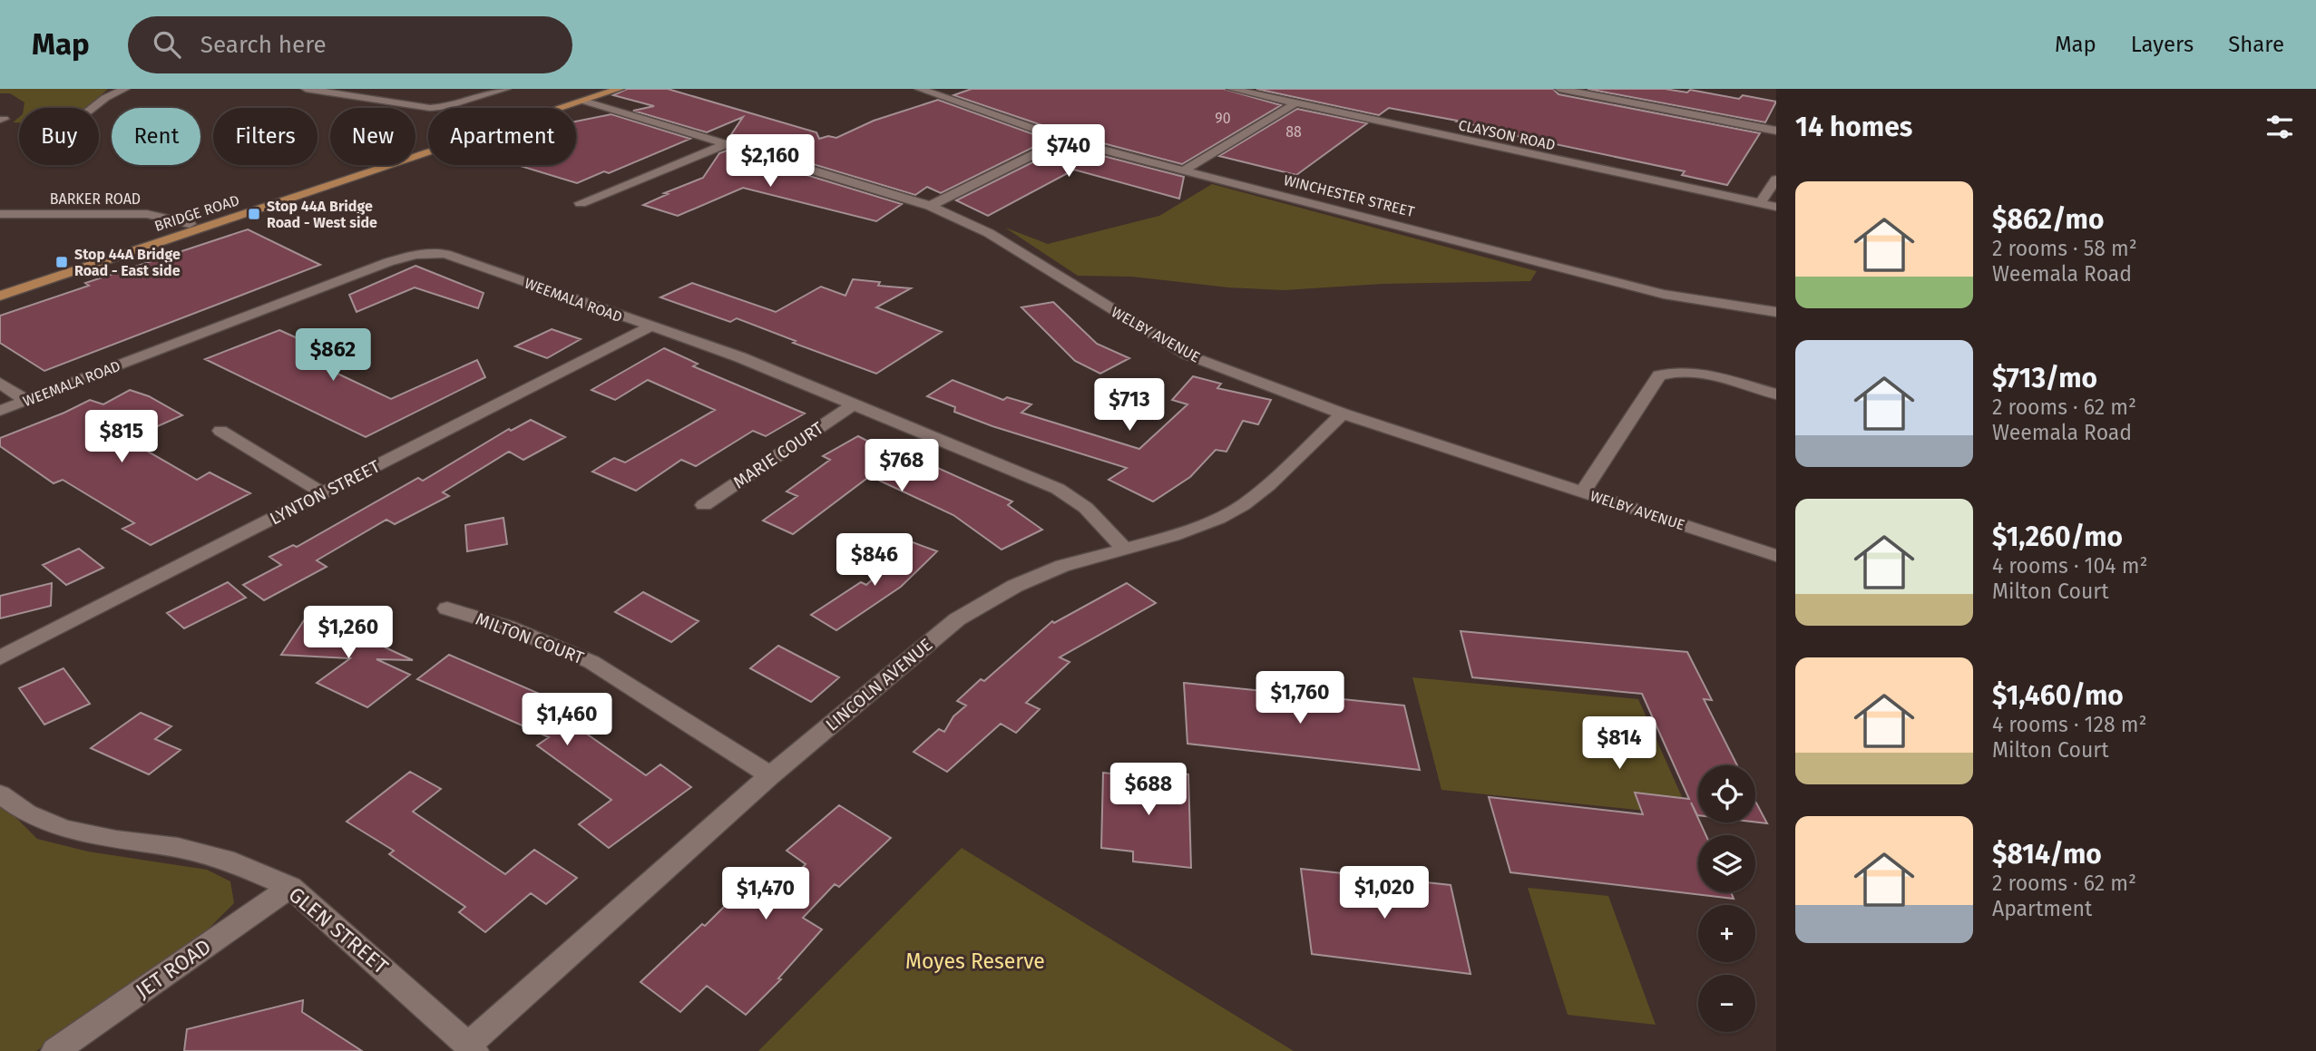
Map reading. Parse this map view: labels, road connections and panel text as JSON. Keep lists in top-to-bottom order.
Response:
{
  "streets": {
    "main road": ["BRIDGE ROAD"],
    "street": [
      "CLAYSON ROAD",
      "WINCHESTER STREET",
      "BARKER ROAD",
      "WEEMALA ROAD",
      "WELBY AVENUE",
      "MARIE COURT",
      "LYNTON STREET",
      "MILTON COURT",
      "LINCOLN AVENUE",
      "GLEN STREET",
      "JET ROAD"
    ]
  },
  "crossings": [
    ["BARKER ROAD", "BRIDGE ROAD"],
    ["BRIDGE ROAD", "WELBY AVENUE"],
    ["WEEMALA ROAD", "MARIE COURT"],
    ["WEEMALA ROAD", "LYNTON STREET"],
    ["WEEMALA ROAD", "LINCOLN AVENUE"],
    ["WELBY AVENUE", "LINCOLN AVENUE"],
    ["MILTON COURT", "LINCOLN AVENUE"],
    ["LINCOLN AVENUE", "GLEN STREET"],
    ["GLEN STREET", "JET ROAD"]
  ],
  "parks": ["Moyes Reserve"],
  "places": {
    "transit": ["Stop 44A Bridge Road - West side", "Stop 44A Bridge Road - East side"]
  },
  "house_numbers": ["90", "88"],
  "page": {
    "header": "Map",
    "search": "Search here",
    "nav": ["Map", "Layers", "Share"],
    "heading": "14 homes",
    "chip": [
      "Buy",
      "Rent",
      "Filters",
      "New",
      "Apartment"
    ],
    "price": [
      "$740",
      "$2,160",
      "$862",
      "$713",
      "$815",
      "$768",
      "$846",
      "$1,260",
      "$1,760",
      "$1,460",
      "$814",
      "$688",
      "$1,020",
      "$1,470"
    ],
    "list": [
      {
        "name": "$862/mo",
        "note": "2 rooms · 58 m² · Weemala Road"
      },
      {
        "name": "$713/mo",
        "note": "2 rooms · 62 m² · Weemala Road"
      },
      {
        "name": "$1,260/mo",
        "note": "4 rooms · 104 m² · Milton Court"
      },
      {
        "name": "$1,460/mo",
        "note": "4 rooms · 128 m² · Milton Court"
      },
      {
        "name": "$814/mo",
        "note": "2 rooms · 62 m² · Apartment"
      }
    ],
    "map_buttons": ["+", "−"]
  }
}
